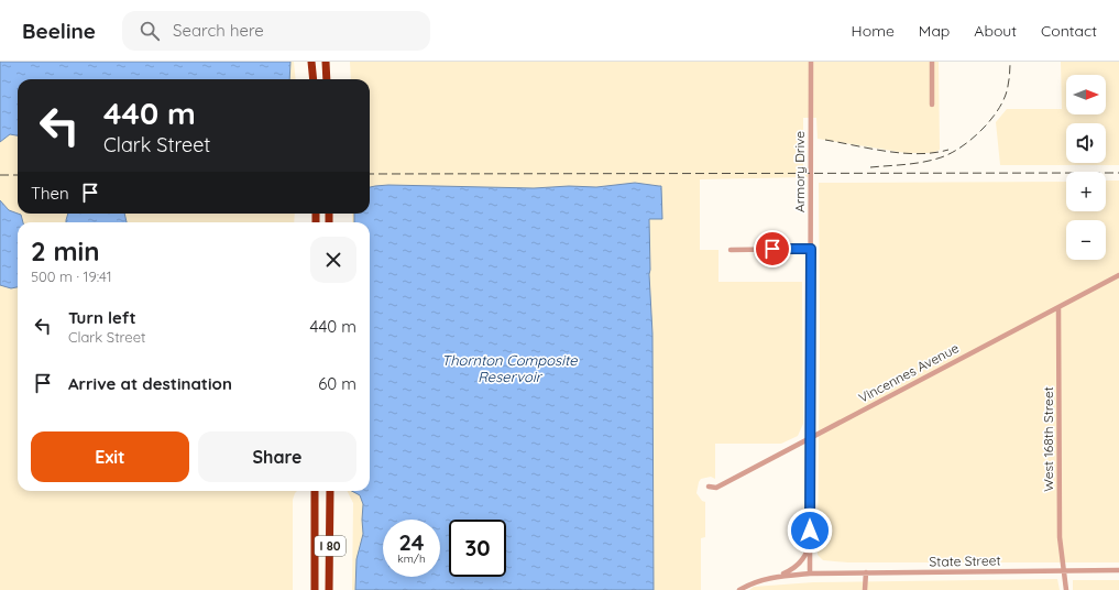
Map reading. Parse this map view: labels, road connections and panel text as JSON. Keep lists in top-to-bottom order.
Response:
{
  "streets": {
    "highway": ["I 80"],
    "street": [
      "Armory Drive",
      "Vincennes Avenue",
      "West 168th Street",
      "State Street"
    ]
  },
  "crossings": [
    ["Armory Drive", "Vincennes Avenue"],
    ["Armory Drive", "State Street"],
    ["Vincennes Avenue", "West 168th Street"],
    ["West 168th Street", "State Street"]
  ],
  "water": ["Thornton Composite Reservoir"],
  "north": "right",
  "page": {
    "header": "Beeline",
    "search": "Search here",
    "nav": [
      "Home",
      "Map",
      "About",
      "Contact"
    ],
    "map_buttons": ["+", "−"],
    "turn": ["440 m", "Clark Street"],
    "then": "Then",
    "heading": ["2 min", "500 m · 19:41"],
    "list": [
      {
        "name": "Turn left",
        "note": "Clark Street",
        "value": "440 m"
      },
      {
        "name": "Arrive at destination",
        "value": "60 m"
      }
    ],
    "buttons": ["Exit", "Share"],
    "speed": "24 km/h",
    "limit": "30"
  }
}
